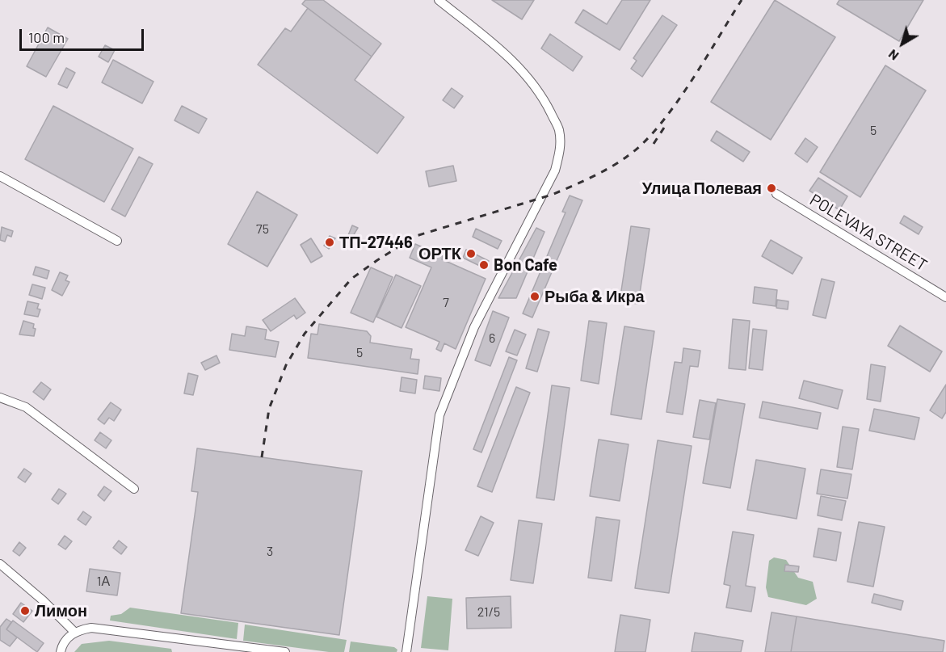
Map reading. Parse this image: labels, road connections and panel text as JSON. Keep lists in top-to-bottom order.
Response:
{
  "streets": {
    "street": ["POLEVAYA STREET"]
  },
  "places": [
    "Улица Полевая",
    "ТП-27446",
    "ОРТК",
    "Bon Cafe",
    "Рыба & Икра",
    "Лимон"
  ],
  "house_numbers": [
    "5",
    "75",
    "7",
    "6",
    "5",
    "3",
    "1А",
    "21/5"
  ],
  "scale_bar": "100 m",
  "north": "bottom left"
}
